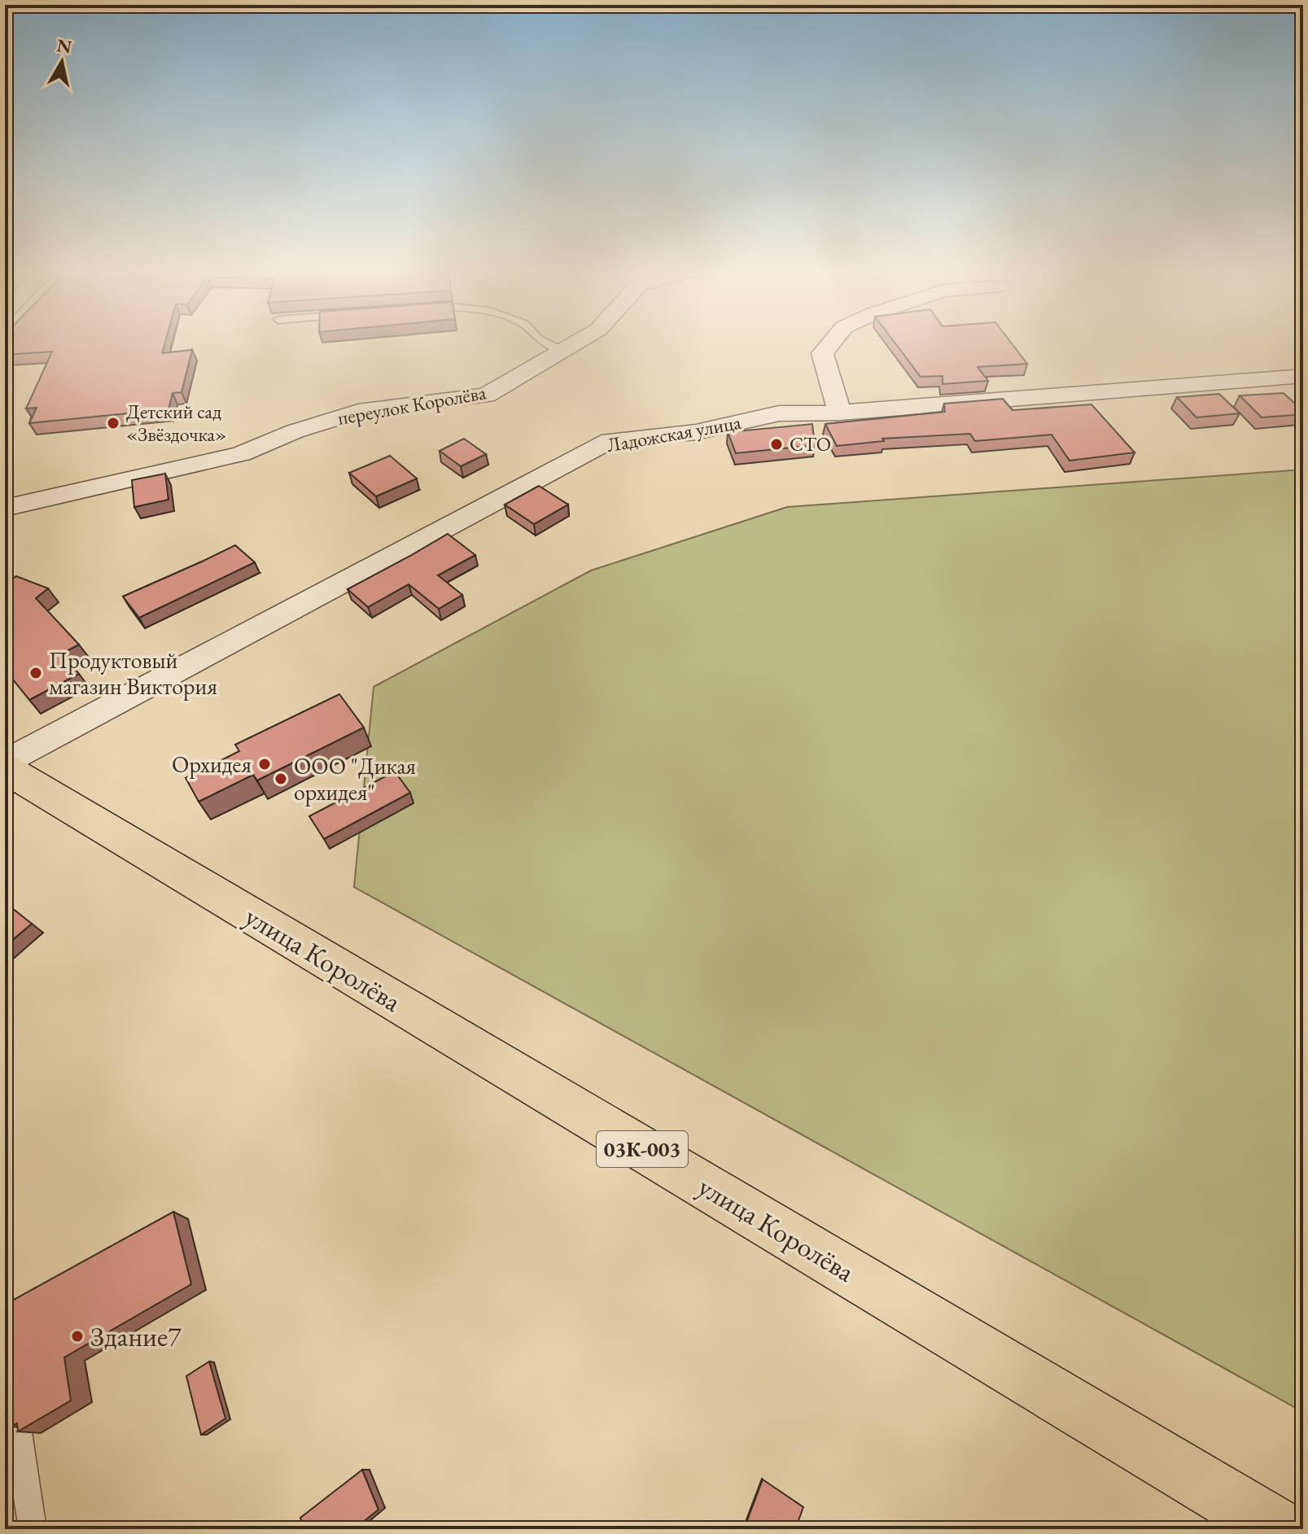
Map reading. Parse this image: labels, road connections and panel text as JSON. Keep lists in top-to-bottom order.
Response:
{
  "streets": {
    "main road": ["улица Королёва", "03К-003"],
    "street": ["переулок Королёва", "Ладожская улица"]
  },
  "crossings": [
    ["Ладожская улица", "улица Королёва"]
  ],
  "places": [
    "Детский сад «Звёздочка»",
    "СТО",
    "Продуктовый магазин Виктория",
    "Орхидея",
    "ООО \"Дикая орхидея\"",
    "Здание7"
  ],
  "north": "top"
}
